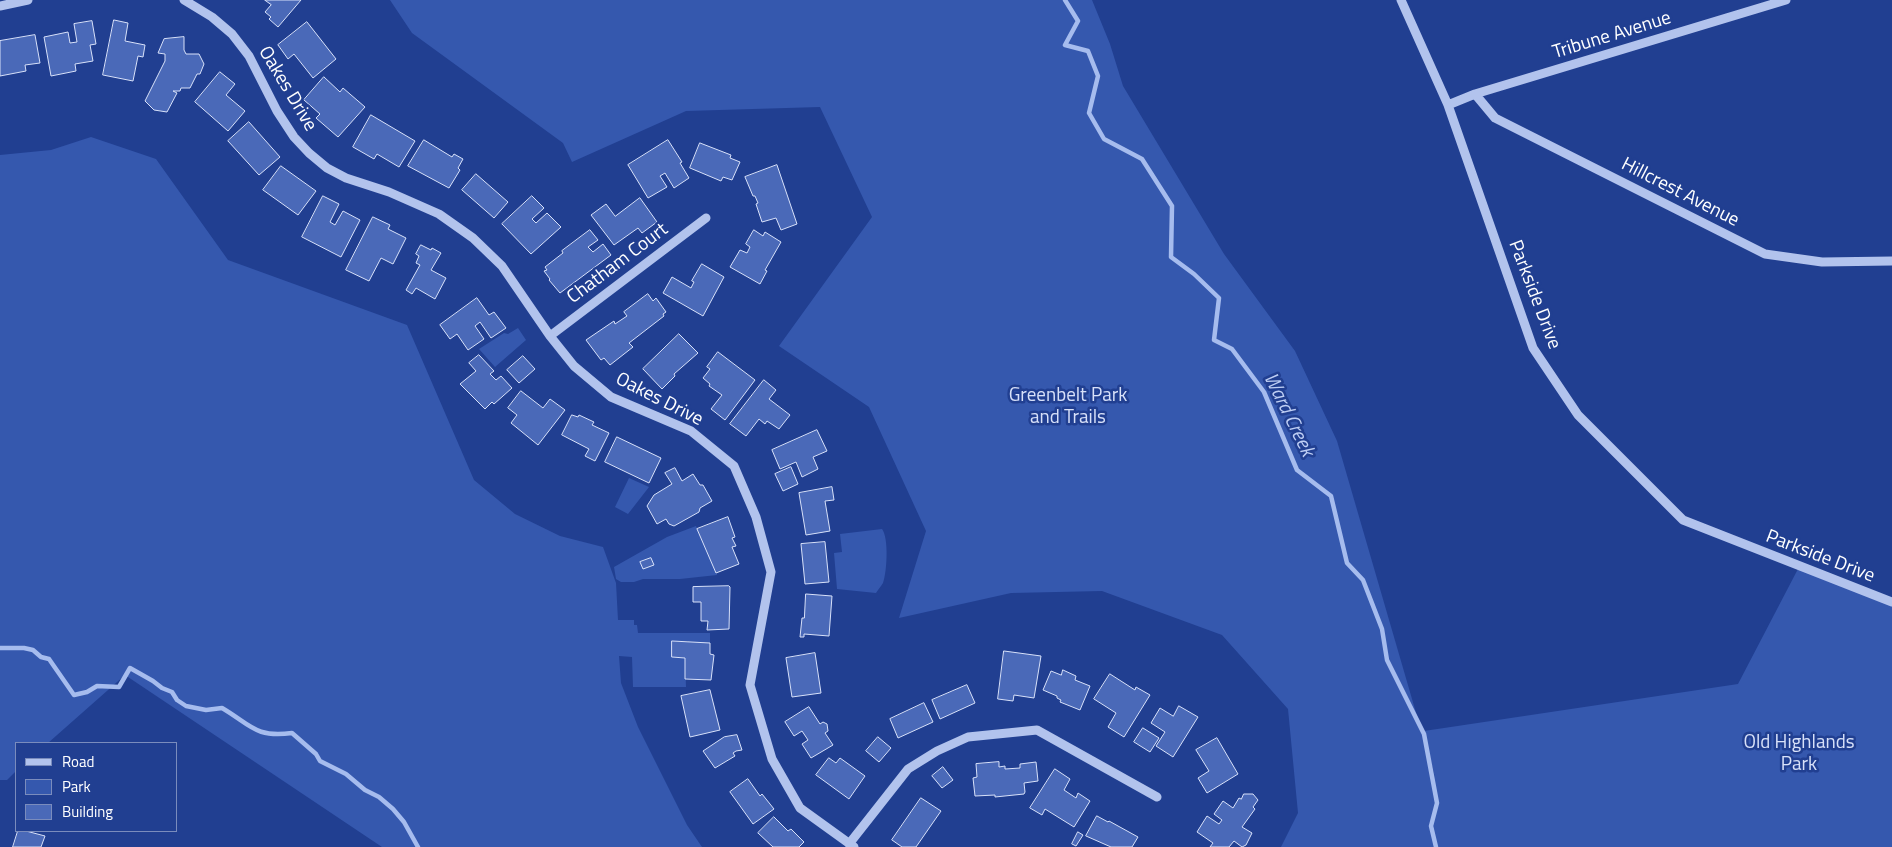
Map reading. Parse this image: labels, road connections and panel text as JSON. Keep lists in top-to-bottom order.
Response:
{
  "streets": {
    "street": [
      "Tribune Avenue",
      "Oakes Drive",
      "Hillcrest Avenue",
      "Chatham Court",
      "Parkside Drive"
    ]
  },
  "crossings": [
    ["Tribune Avenue", "Hillcrest Avenue"],
    ["Tribune Avenue", "Parkside Drive"],
    ["Oakes Drive", "Chatham Court"]
  ],
  "water": ["Ward Creek"],
  "parks": ["Greenbelt Park and Trails", "Old Highlands Park"],
  "legend": ["Road", "Park", "Building"]
}
